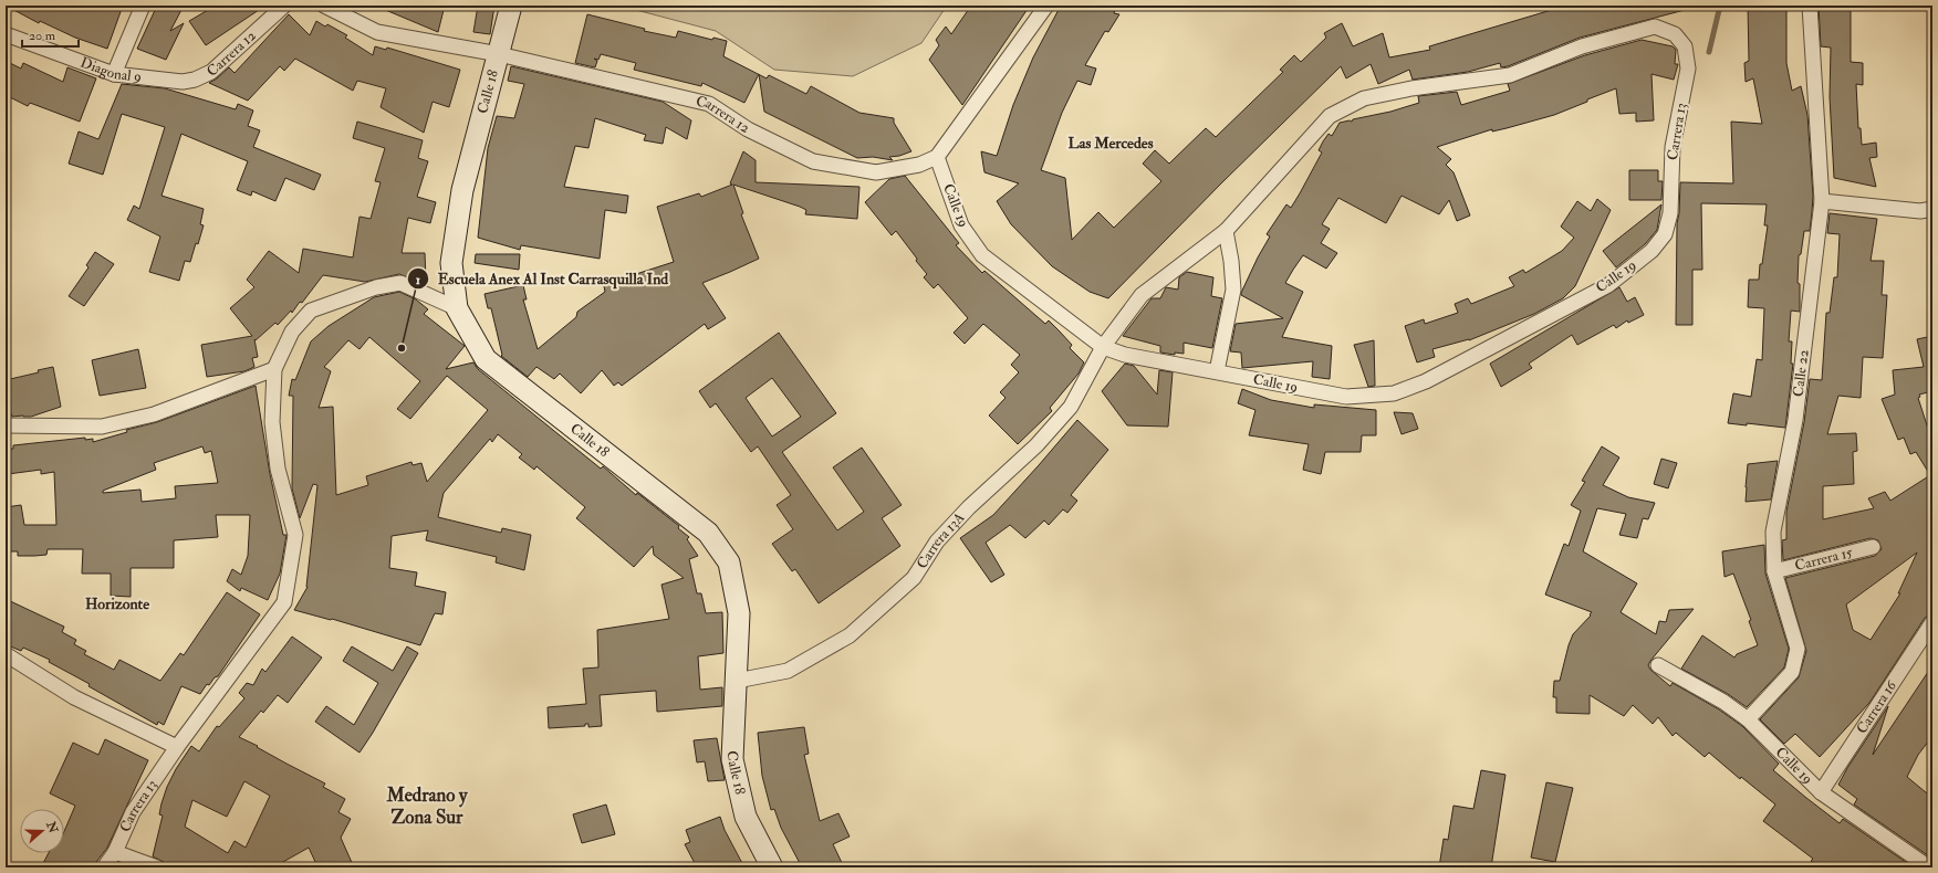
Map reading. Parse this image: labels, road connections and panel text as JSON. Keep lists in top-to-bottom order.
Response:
{
  "streets": {
    "main road": ["Calle 18"],
    "street": [
      "Carrera 12",
      "Diagonal 9",
      "Carrera 13",
      "Calle 19",
      "Calle 22",
      "Carrera 13A",
      "Carrera 15",
      "Carrera 16"
    ]
  },
  "crossings": [
    ["Carrera 12", "Diagonal 9"],
    ["Carrera 12", "Calle 18"],
    ["Carrera 12", "Calle 19"],
    ["Calle 18", "Carrera 13A"],
    ["Carrera 13", "Calle 19"],
    ["Carrera 13", "Carrera 13A"],
    ["Calle 19", "Calle 22"],
    ["Calle 19", "Carrera 13A"],
    ["Calle 19", "Carrera 16"],
    ["Calle 22", "Carrera 15"]
  ],
  "districts": ["Las Mercedes", "Horizonte", "Medrano y Zona Sur"],
  "places": ["Escuela Anex Al Inst Carrasquilla Ind"],
  "scale_bar": "20 m",
  "north": "right"
}
